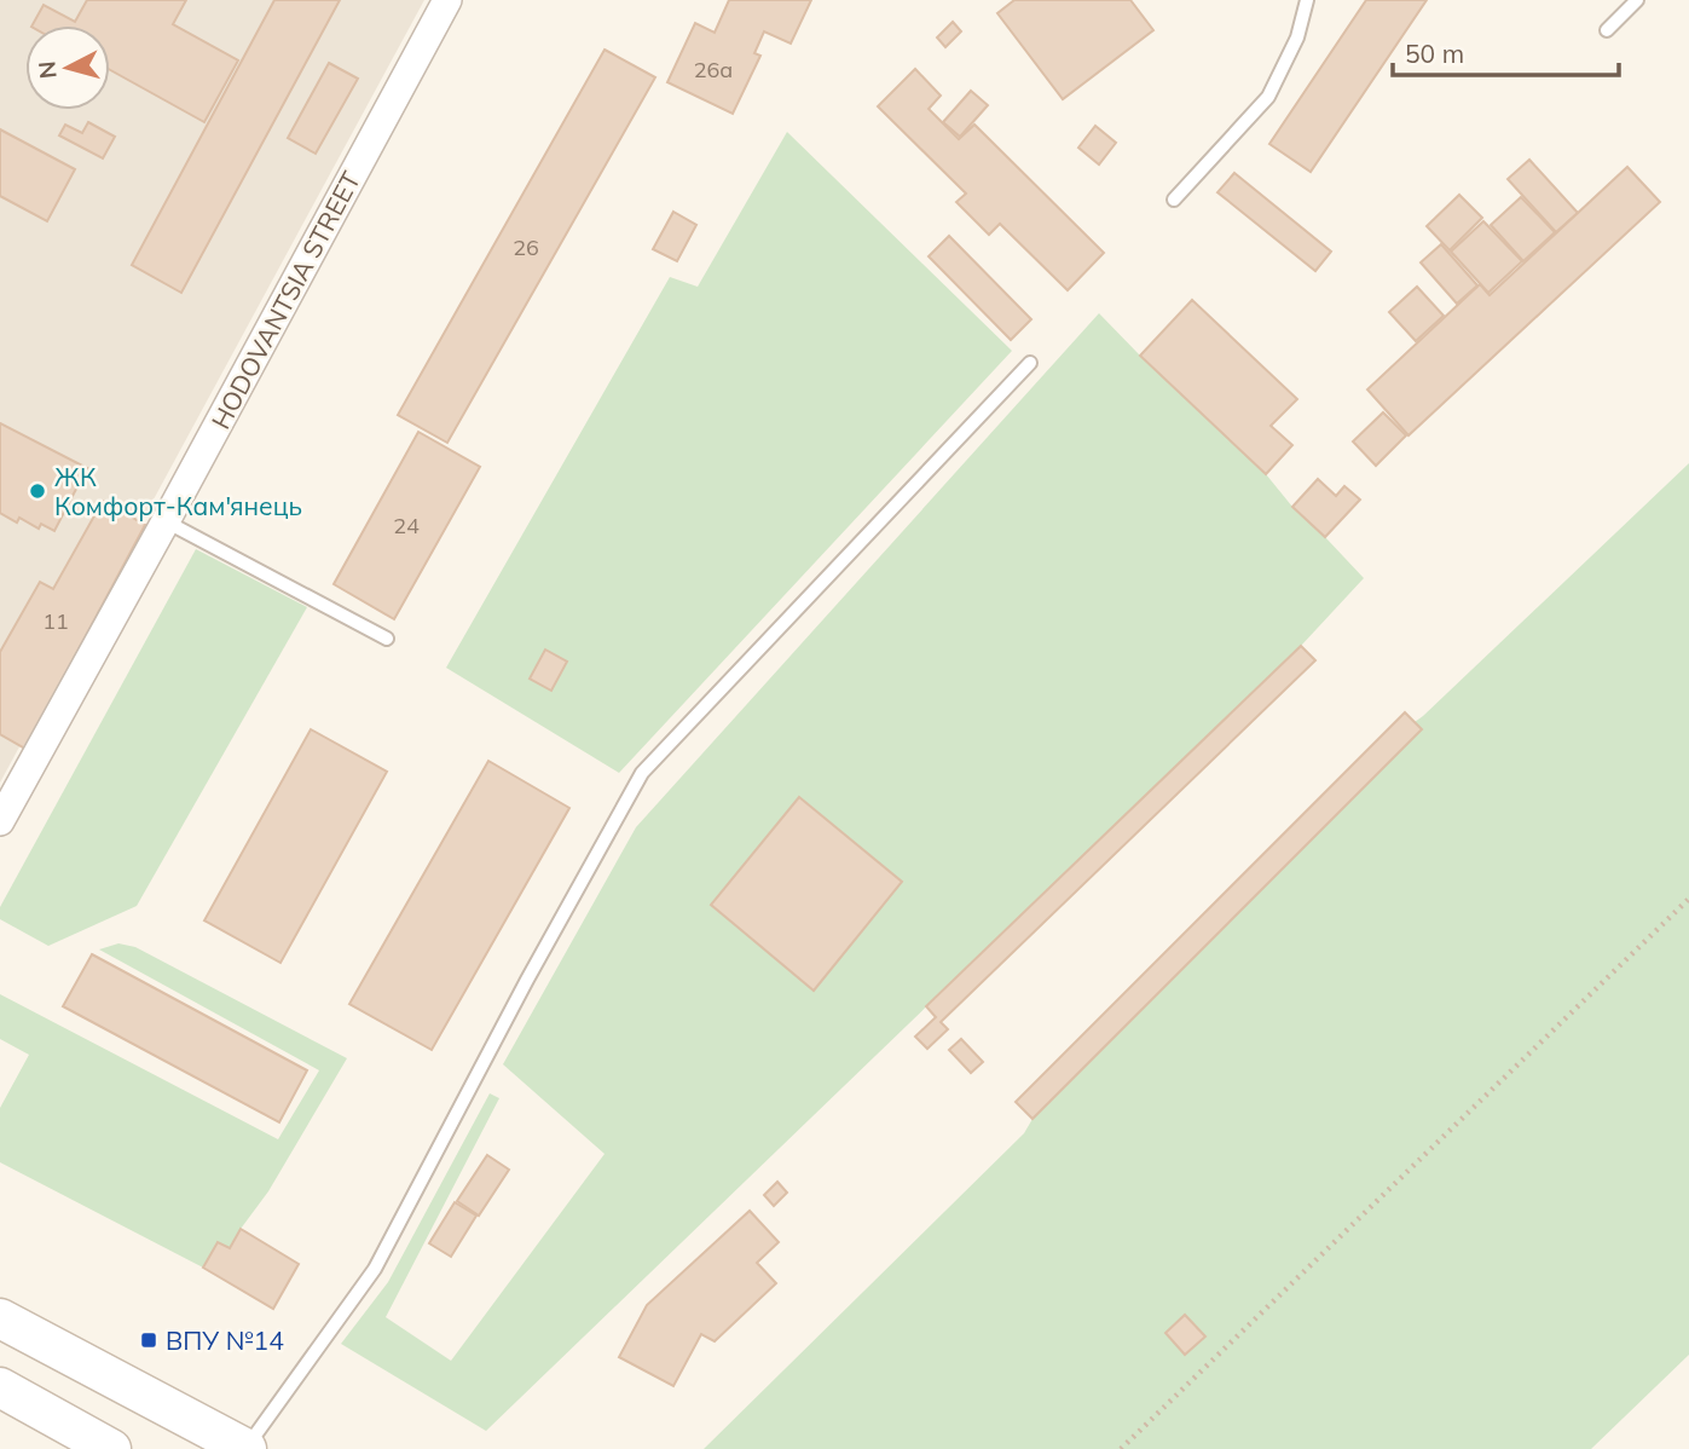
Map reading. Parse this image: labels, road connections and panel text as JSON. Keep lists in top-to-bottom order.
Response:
{
  "streets": {
    "street": ["HODOVANTSIA STREET"]
  },
  "places": {
    "other": ["ЖК Комфорт-Кам'янець"],
    "transit": ["ВПУ №14"]
  },
  "house_numbers": [
    "26а",
    "26",
    "24",
    "11"
  ],
  "scale_bar": "50 m",
  "north": "left"
}
